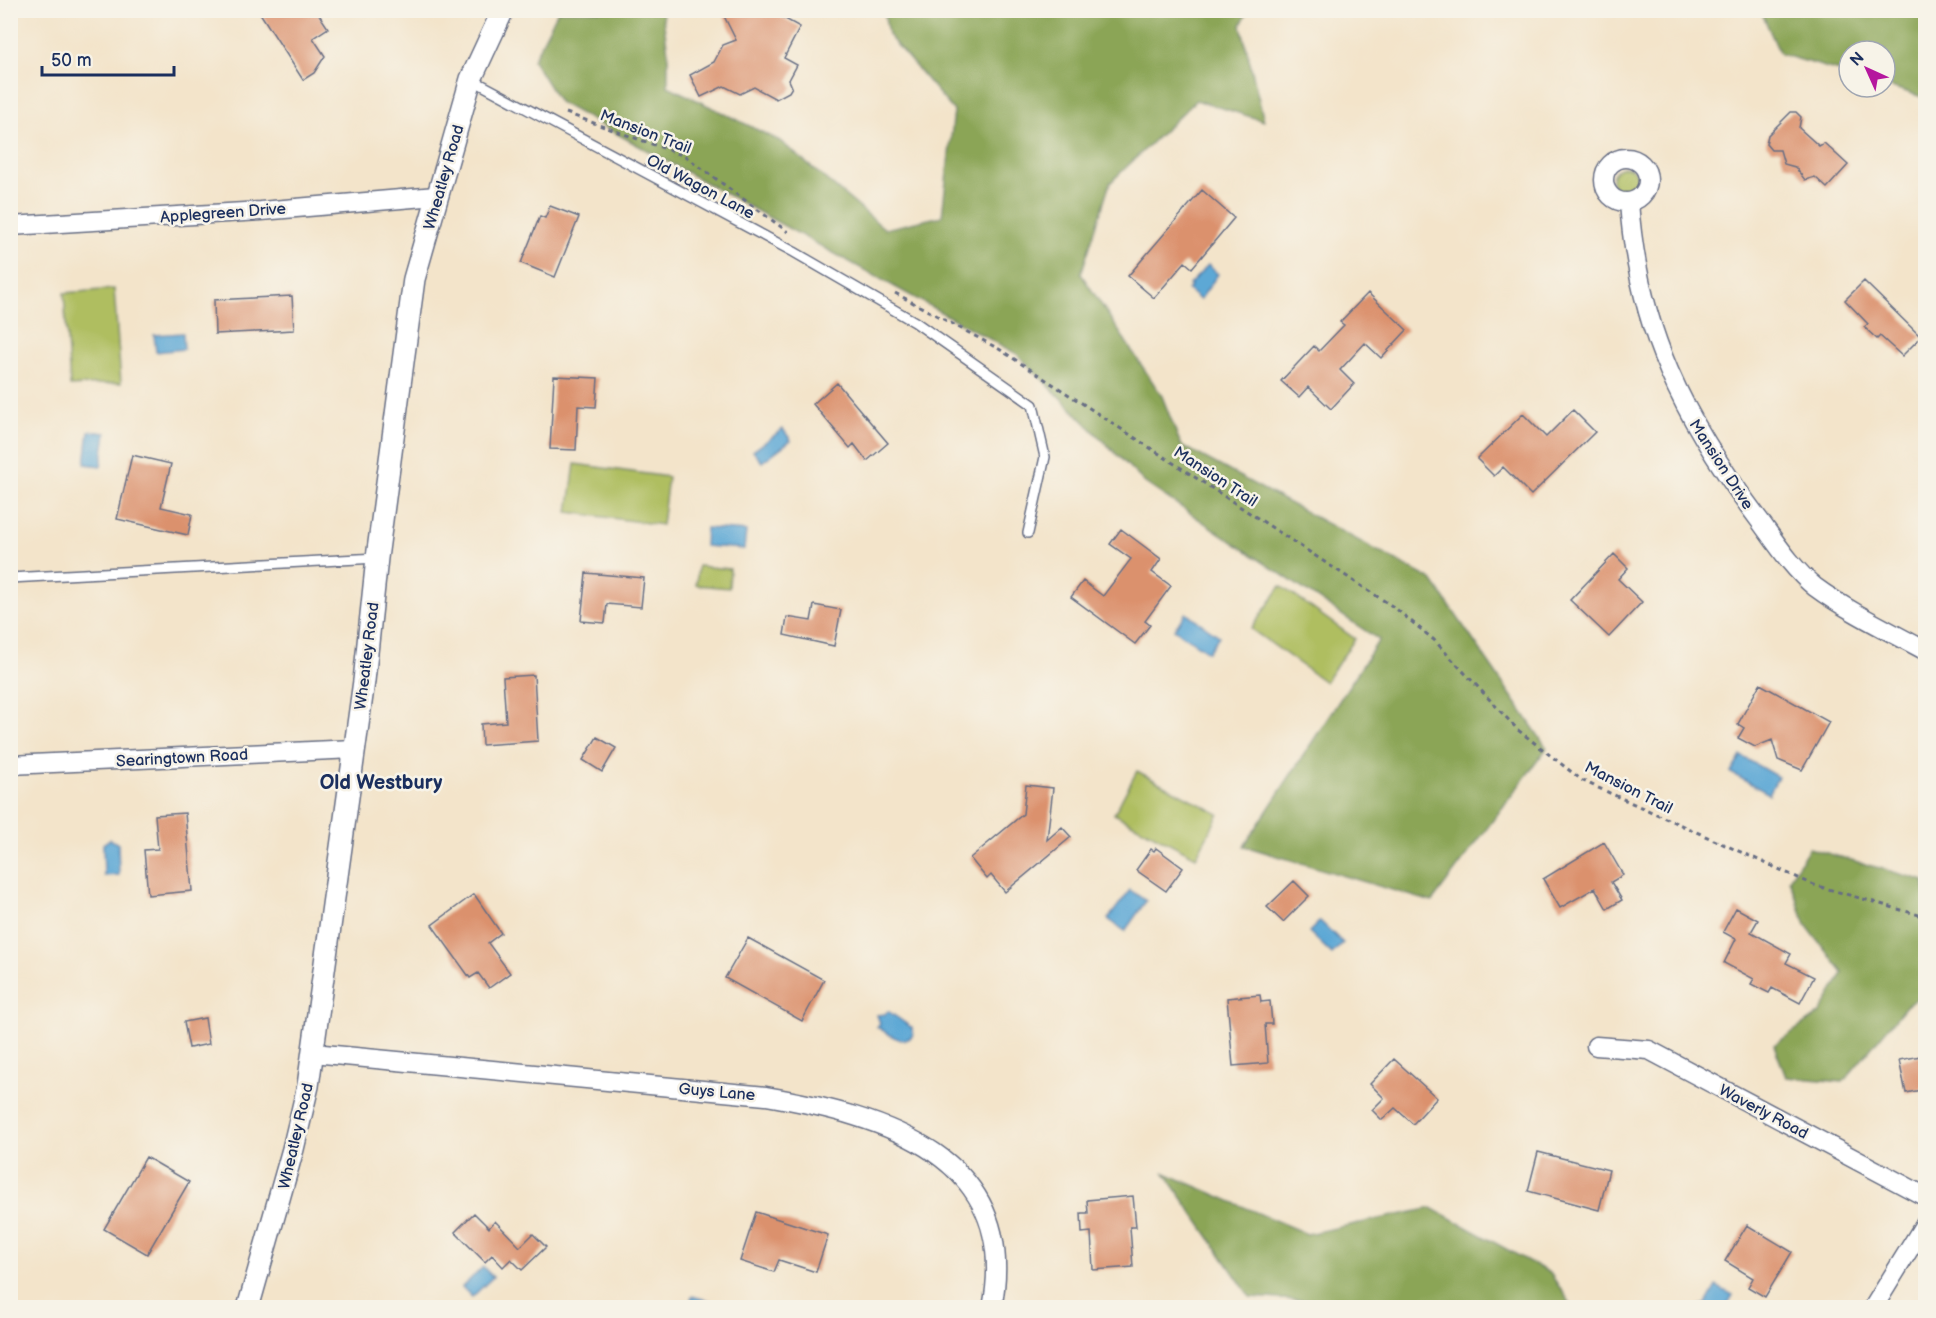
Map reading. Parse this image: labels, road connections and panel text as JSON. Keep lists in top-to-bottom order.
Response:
{
  "streets": {
    "street": [
      "Wheatley Road",
      "Applegreen Drive",
      "Mansion Drive",
      "Searingtown Road",
      "Guys Lane",
      "Waverly Road"
    ],
    "lane": ["Old Wagon Lane"],
    "path": ["Mansion Trail"]
  },
  "crossings": [
    ["Wheatley Road", "Old Wagon Lane"],
    ["Wheatley Road", "Applegreen Drive"],
    ["Wheatley Road", "Searingtown Road"],
    ["Wheatley Road", "Guys Lane"]
  ],
  "districts": ["Old Westbury"],
  "scale_bar": "50 m",
  "north": "top left"
}
